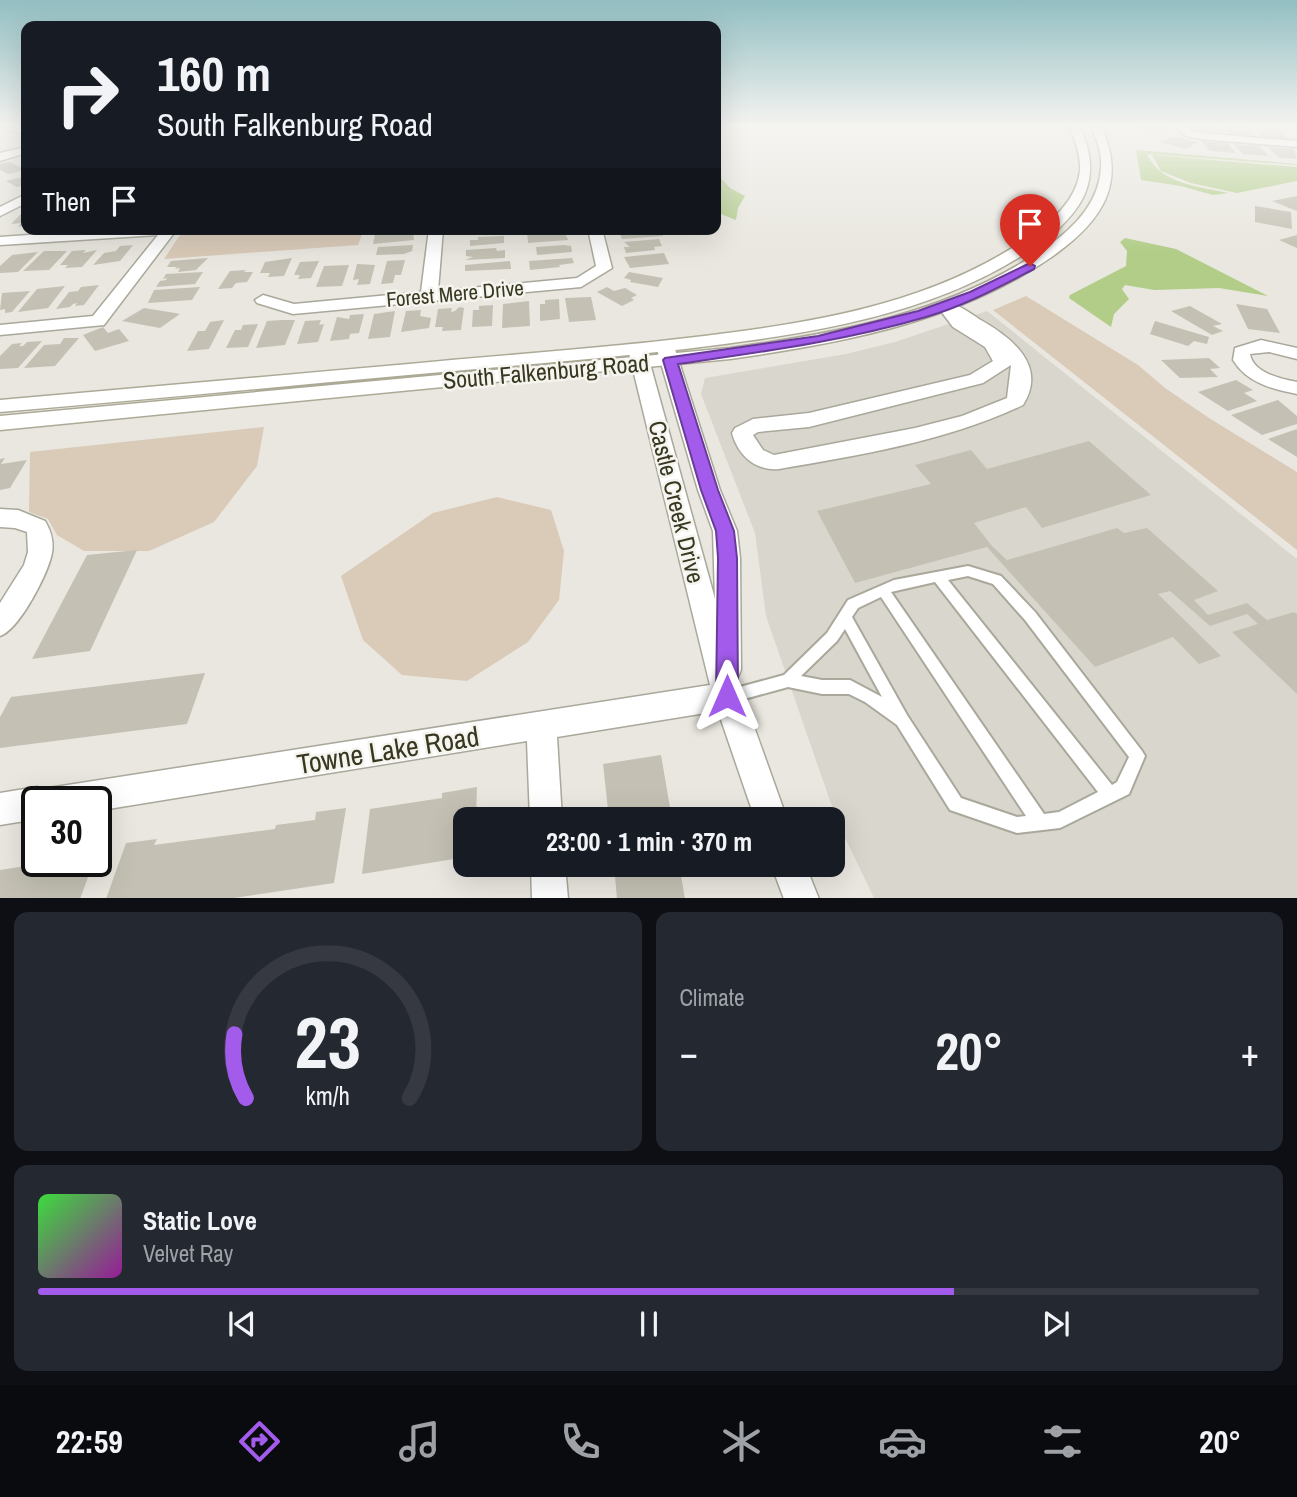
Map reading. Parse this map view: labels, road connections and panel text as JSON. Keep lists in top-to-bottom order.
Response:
{
  "streets": {
    "street": [
      "Forest Mere Drive",
      "South Falkenburg Road",
      "Castle Creek Drive",
      "Towne Lake Road"
    ]
  },
  "crossings": [
    ["South Falkenburg Road", "Castle Creek Drive"],
    ["Castle Creek Drive", "Towne Lake Road"]
  ],
  "page": {
    "turn": ["160 m", "South Falkenburg Road"],
    "then": "Then",
    "limit": "30",
    "trip": "23:00 · 1 min · 370 m",
    "tile": "Climate",
    "heat": ["−", "20°", "+"],
    "song": ["Static Love", "Velvet Ray"],
    "tabs": ["22:59", "20°"],
    "gauge": ["23", "km/h"]
  }
}
